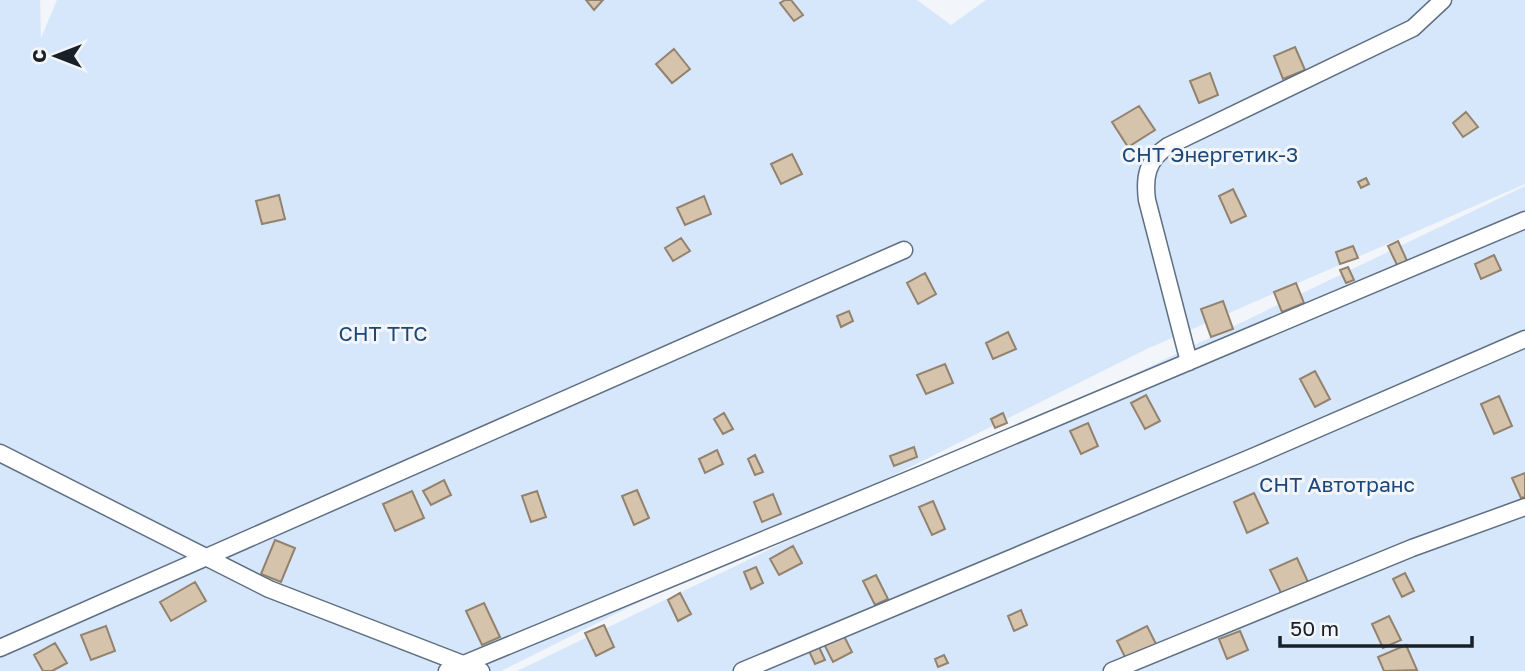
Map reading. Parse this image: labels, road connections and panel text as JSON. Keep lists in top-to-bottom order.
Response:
{
  "parks": ["СНТ Энергетик-3", "СНТ ТТС", "СНТ Автотранс"],
  "scale_bar": "50 m",
  "north": "left"
}
